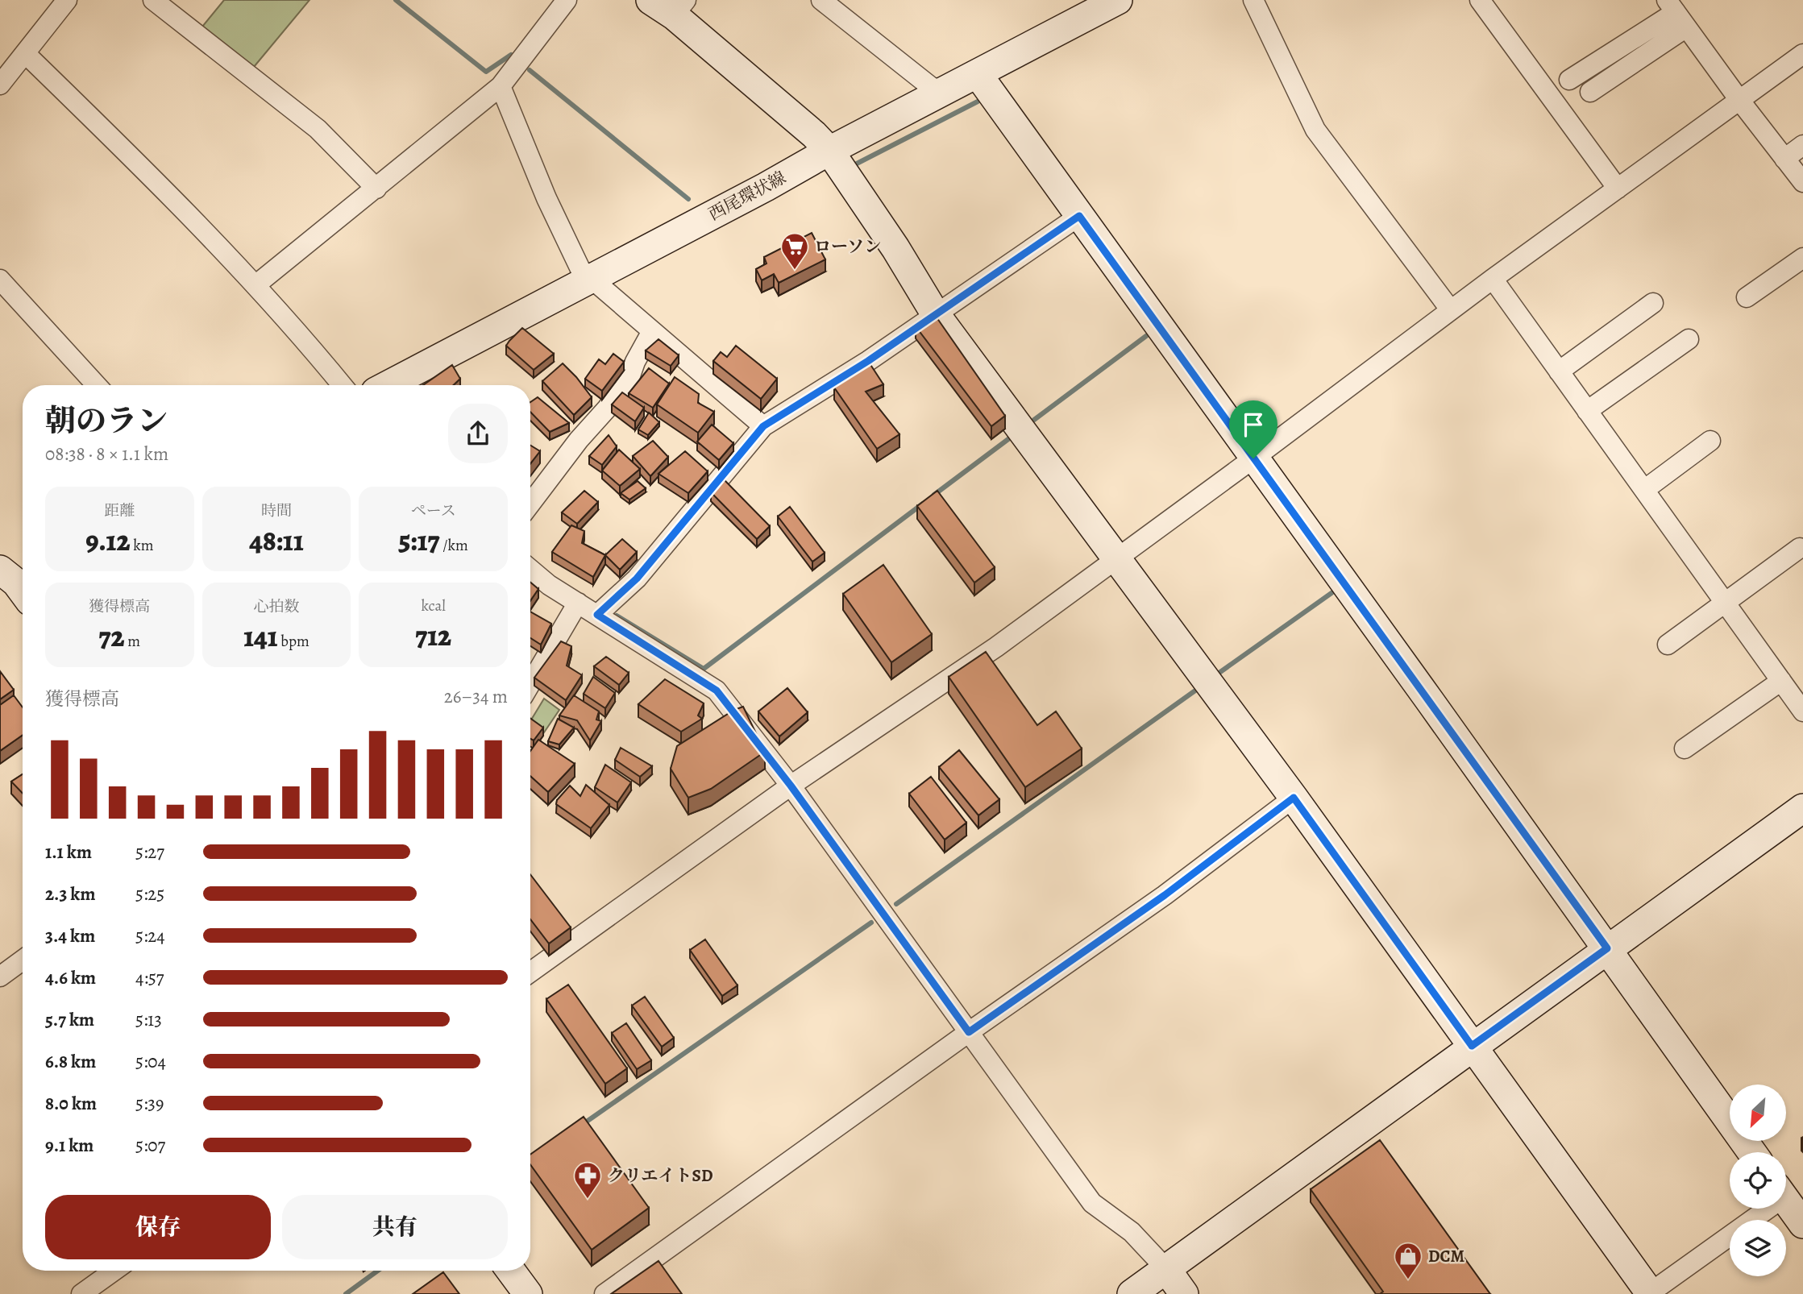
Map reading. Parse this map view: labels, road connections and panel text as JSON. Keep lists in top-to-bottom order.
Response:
{
  "streets": {
    "street": ["西尾環状線"]
  },
  "places": {
    "supermarket": ["ローソン"],
    "pharmacy": ["クリエイトSD"],
    "shop": ["DCM"]
  },
  "north": "bottom left",
  "page": {
    "heading": ["朝のラン", "08:38 · 8 × 1.1 km"],
    "stats": [
      ["距離", "9.12 km"],
      ["時間", "48:11"],
      ["ペース", "5:17 /km"],
      ["獲得標高", "72 m"],
      ["心拍数", "141 bpm"],
      ["kcal", "712"]
    ],
    "chart": ["獲得標高", "26–34 m"],
    "list": [
      {
        "name": "1.1 km",
        "note": "5:27"
      },
      {
        "name": "2.3 km",
        "note": "5:25"
      },
      {
        "name": "3.4 km",
        "note": "5:24"
      },
      {
        "name": "4.6 km",
        "note": "4:57"
      },
      {
        "name": "5.7 km",
        "note": "5:13"
      },
      {
        "name": "6.8 km",
        "note": "5:04"
      },
      {
        "name": "8.0 km",
        "note": "5:39"
      },
      {
        "name": "9.1 km",
        "note": "5:07"
      }
    ],
    "buttons": ["保存", "共有"]
  }
}
